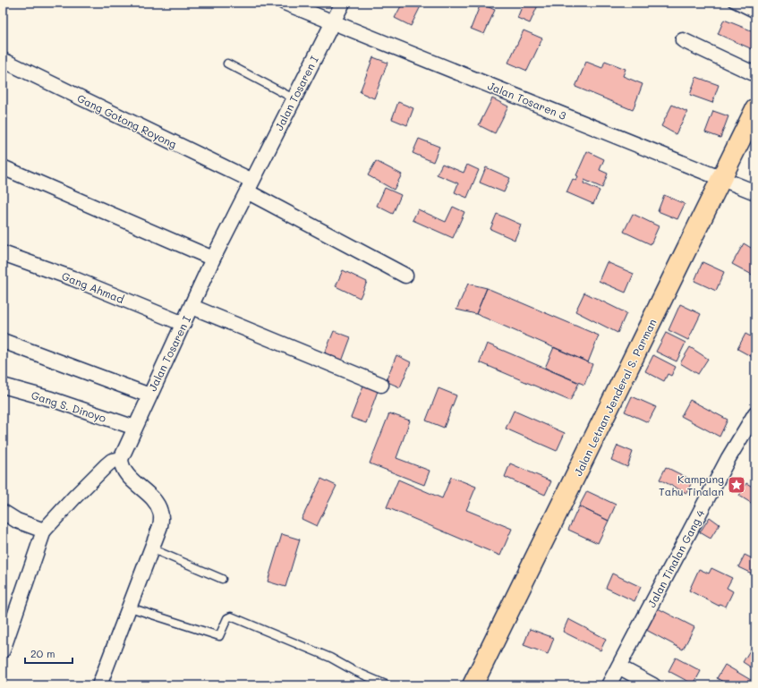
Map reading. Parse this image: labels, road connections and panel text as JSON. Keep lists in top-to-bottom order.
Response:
{
  "streets": {
    "main road": ["Jalan Letnan Jenderal S. Parman"],
    "street": [
      "Jalan Tosaren I",
      "Jalan Tosaren 3",
      "Gang Gotong Royong",
      "Gang Ahmad",
      "Gang S. Dinoyo",
      "Jalan Tinalan Gang 4"
    ]
  },
  "crossings": [
    ["Jalan Tosaren I", "Jalan Tosaren 3"],
    ["Jalan Tosaren I", "Gang Gotong Royong"],
    ["Jalan Tosaren I", "Gang Ahmad"],
    ["Jalan Tosaren I", "Gang S. Dinoyo"],
    ["Jalan Tosaren 3", "Jalan Letnan Jenderal S. Parman"]
  ],
  "places": {
    "place": ["Kampung Tahu Tinalan"]
  },
  "scale_bar": "20 m"
}
